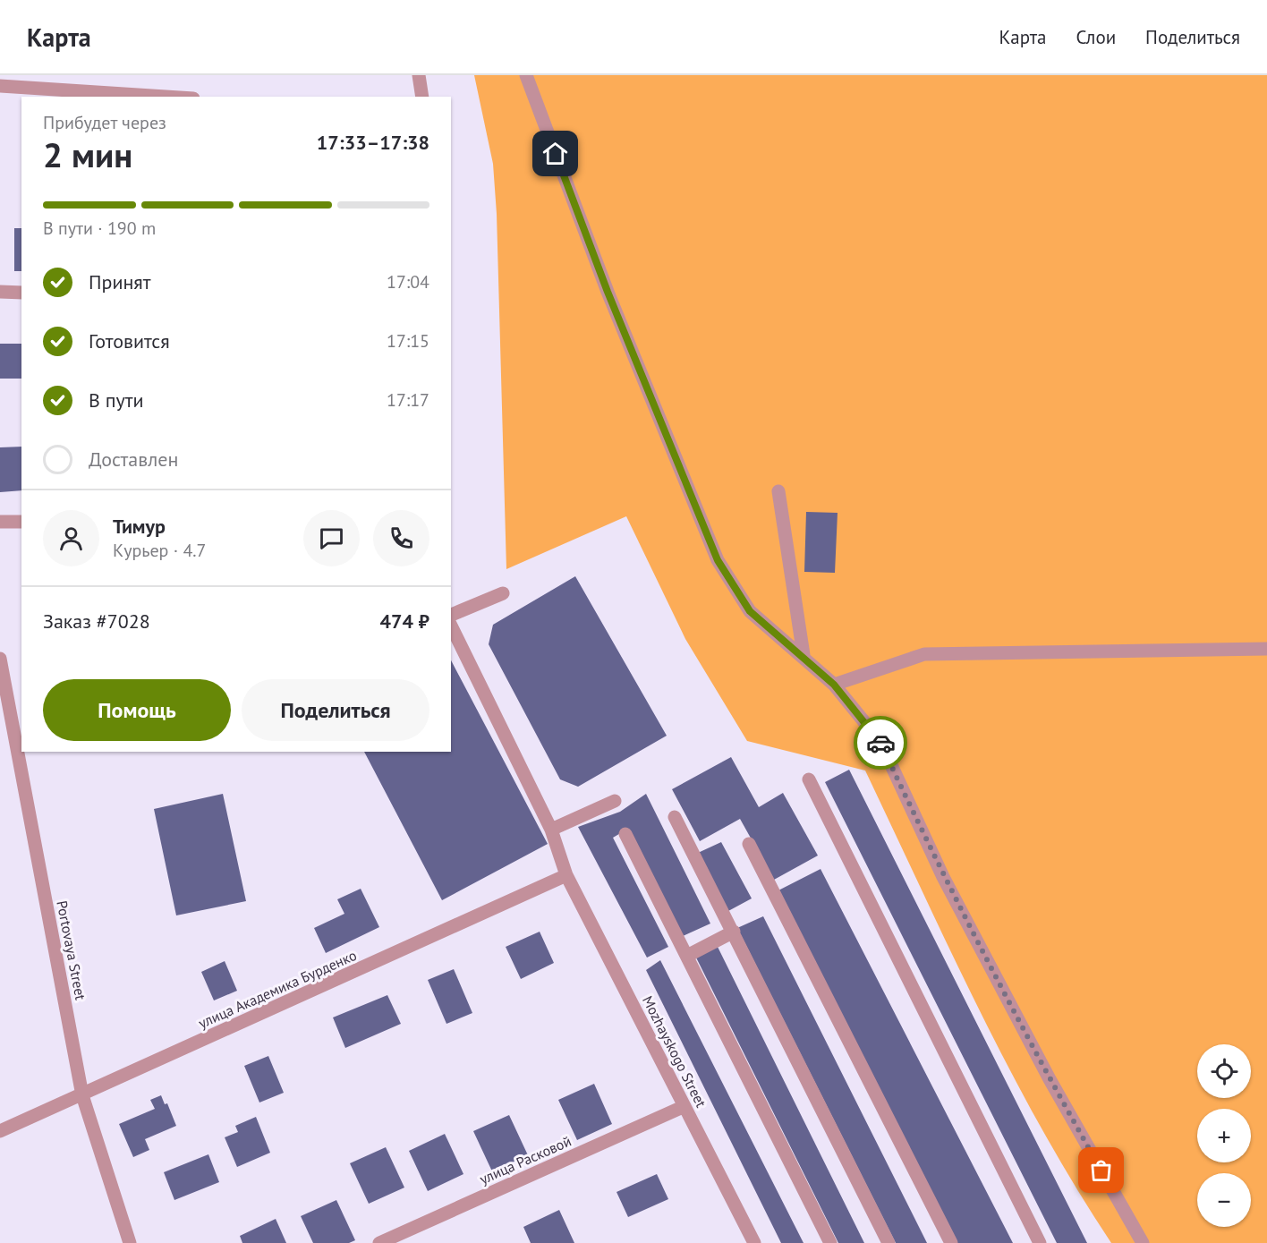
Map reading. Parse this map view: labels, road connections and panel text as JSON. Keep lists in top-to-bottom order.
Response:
{
  "streets": {
    "street": [
      "Portovaya Street",
      "улица Академика Бурденко",
      "Mozhayskogo Street",
      "улица Расковой"
    ]
  },
  "crossings": [
    ["Portovaya Street", "улица Академика Бурденко"],
    ["улица Академика Бурденко", "Mozhayskogo Street"],
    ["Mozhayskogo Street", "улица Расковой"]
  ],
  "page": {
    "header": "Карта",
    "nav": ["Карта", "Слои", "Поделиться"],
    "heading": ["2 мин", "Прибудет через", "17:33–17:38"],
    "panel": [
      "Тимур",
      "Курьер · 4.7",
      "Заказ #7028",
      "474 ₽"
    ],
    "bar": "В пути · 190 m",
    "list": [
      ["Принят", "17:04"],
      ["Готовится", "17:15"],
      ["В пути", "17:17"],
      "Доставлен"
    ],
    "buttons": ["Помощь", "Поделиться"],
    "map_buttons": ["+", "−"]
  }
}
